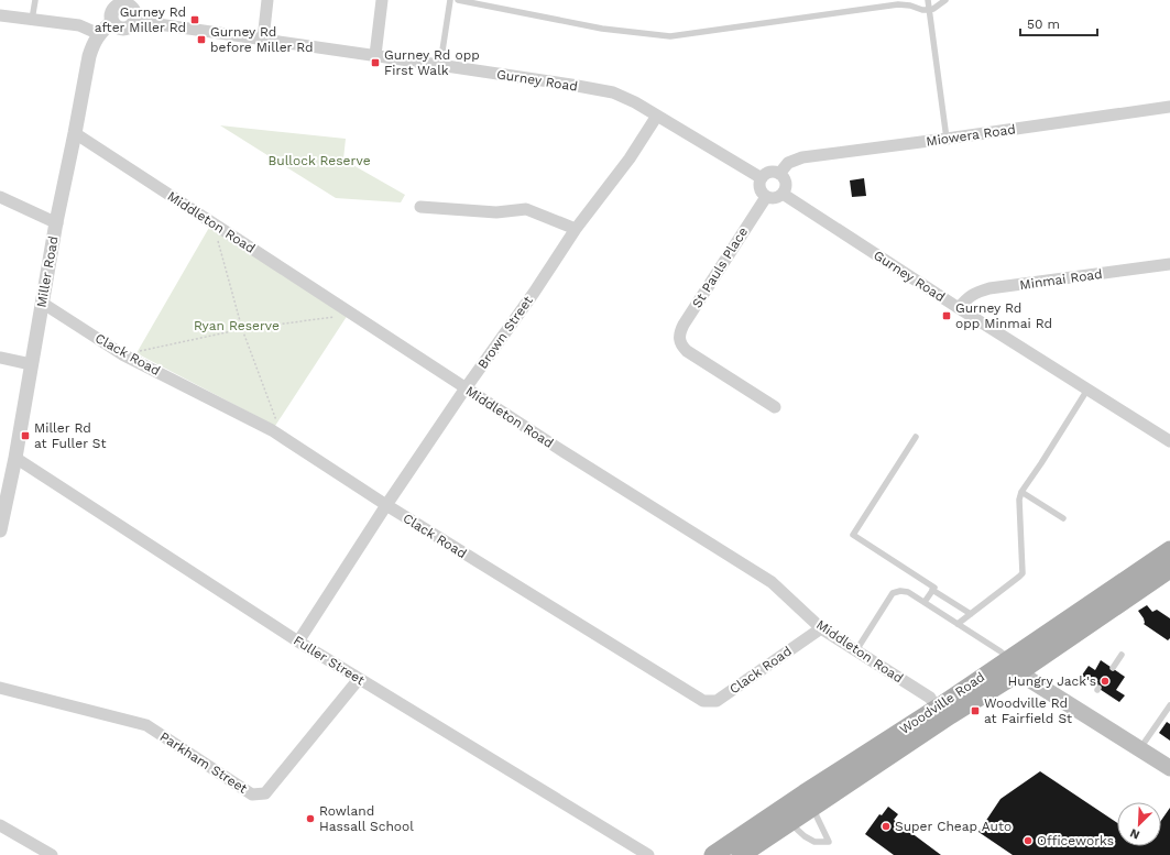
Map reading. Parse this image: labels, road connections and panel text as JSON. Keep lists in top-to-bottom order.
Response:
{
  "streets": {
    "main road": ["Woodville Road"],
    "street": [
      "Gurney Road",
      "Miowera Road",
      "Middleton Road",
      "St Pauls Place",
      "Miller Road",
      "Minmai Road",
      "Brown Street",
      "Clack Road",
      "Fuller Street",
      "Parkham Street"
    ]
  },
  "crossings": [
    ["Gurney Road", "Miowera Road"],
    ["Gurney Road", "St Pauls Place"],
    ["Gurney Road", "Miller Road"],
    ["Gurney Road", "Minmai Road"],
    ["Gurney Road", "Brown Street"],
    ["Miowera Road", "St Pauls Place"],
    ["Middleton Road", "Miller Road"],
    ["Middleton Road", "Brown Street"],
    ["Middleton Road", "Clack Road"],
    ["Middleton Road", "Woodville Road"],
    ["Miller Road", "Clack Road"],
    ["Miller Road", "Fuller Street"],
    ["Brown Street", "Clack Road"],
    ["Brown Street", "Fuller Street"],
    ["Fuller Street", "Parkham Street"]
  ],
  "parks": ["Bullock Reserve", "Ryan Reserve"],
  "places": {
    "transit": [
      "Gurney Rd after Miller Rd",
      "Gurney Rd before Miller Rd",
      "Gurney Rd opp First Walk",
      "Gurney Rd opp Minmai Rd",
      "Miller Rd at Fuller St",
      "Woodville Rd at Fairfield St"
    ],
    "other": [
      "Hungry Jack's",
      "Rowland Hassall School",
      "Super Cheap Auto",
      "Officeworks"
    ]
  },
  "scale_bar": "50 m",
  "north": "bottom left"
}
